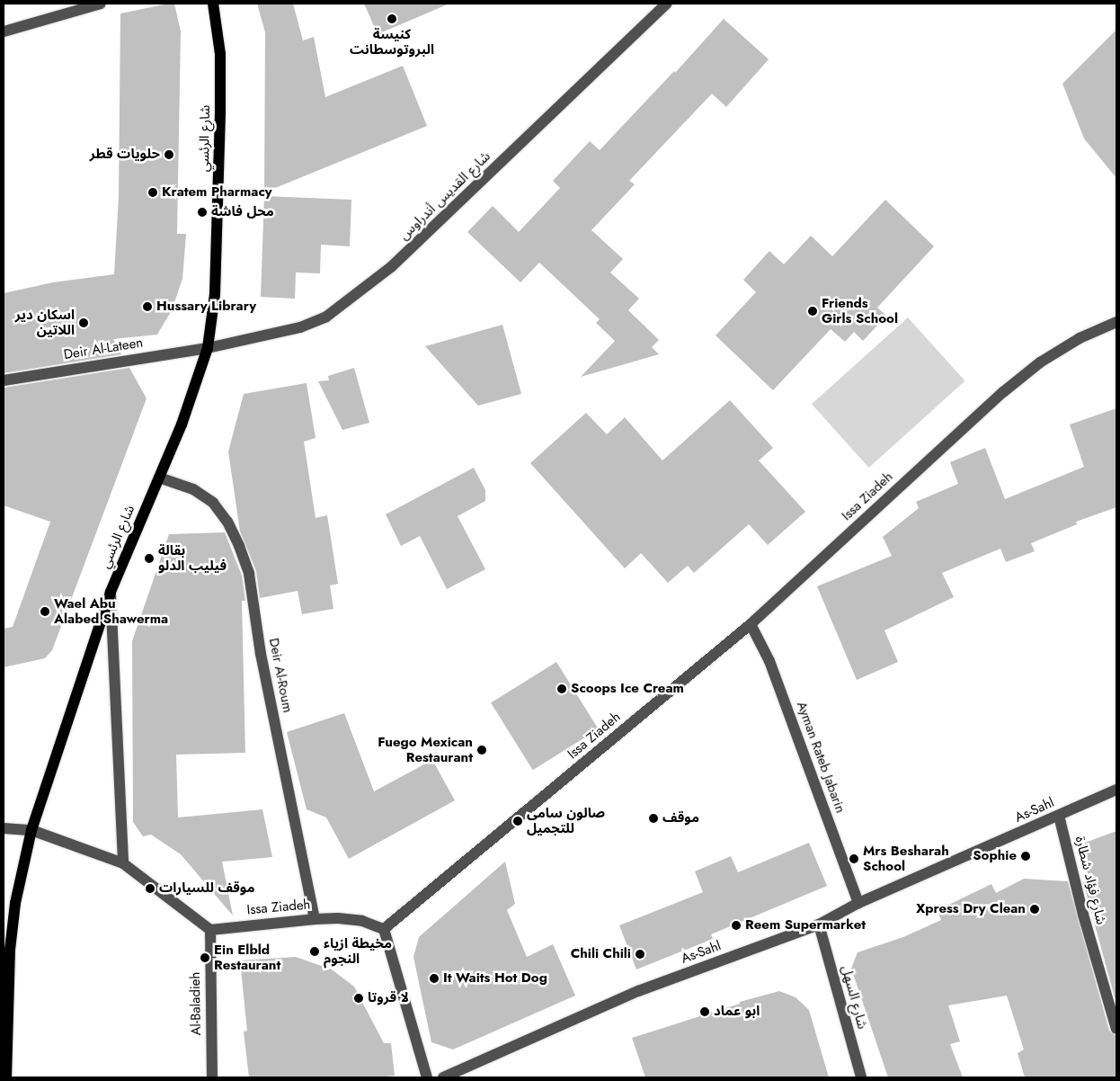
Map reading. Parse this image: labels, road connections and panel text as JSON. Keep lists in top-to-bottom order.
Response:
{
  "streets": {
    "main road": ["شارع الرئسي"],
    "street": [
      "شارع القديس أندراوس",
      "Deir Al-Lateen",
      "Issa Ziadeh",
      "Deir Al-Roum",
      "Ayman Rateb Jabarin",
      "As-Sahl",
      "شارع فؤاد شطارة",
      "شارع السهل",
      "Al-Baladieh"
    ]
  },
  "crossings": [
    ["شارع الرئسي", "شارع القديس أندراوس"],
    ["شارع الرئسي", "Deir Al-Lateen"],
    ["شارع الرئسي", "Deir Al-Roum"],
    ["شارع القديس أندراوس", "Deir Al-Lateen"],
    ["Issa Ziadeh", "Deir Al-Roum"],
    ["Issa Ziadeh", "Ayman Rateb Jabarin"],
    ["Issa Ziadeh", "Al-Baladieh"],
    ["Ayman Rateb Jabarin", "As-Sahl"],
    ["As-Sahl", "شارع فؤاد شطارة"],
    ["As-Sahl", "شارع السهل"]
  ],
  "places": [
    "كنيسة البروتوسطانت",
    "حلويات قطر",
    "Kratem Pharmacy",
    "محل فاشة",
    "Hussary Library",
    "Friends Girls School",
    "اسكان دير اللاتين",
    "بقالة فيليب الدلو",
    "Wael Abu Alabed Shawerma",
    "Scoops Ice Cream",
    "Fuego Mexican Restaurant",
    "موقف",
    "صالون سامى للتجميل",
    "Sophie",
    "Mrs Besharah School",
    "موقف للسيارات",
    "Xpress Dry Clean",
    "Reem Supermarket",
    "مخيطة ازياء النجوم",
    "Chili Chili",
    "Ein Elbld Restaurant",
    "It Waits Hot Dog",
    "لا قروتا",
    "ابو عماد"
  ]
}
